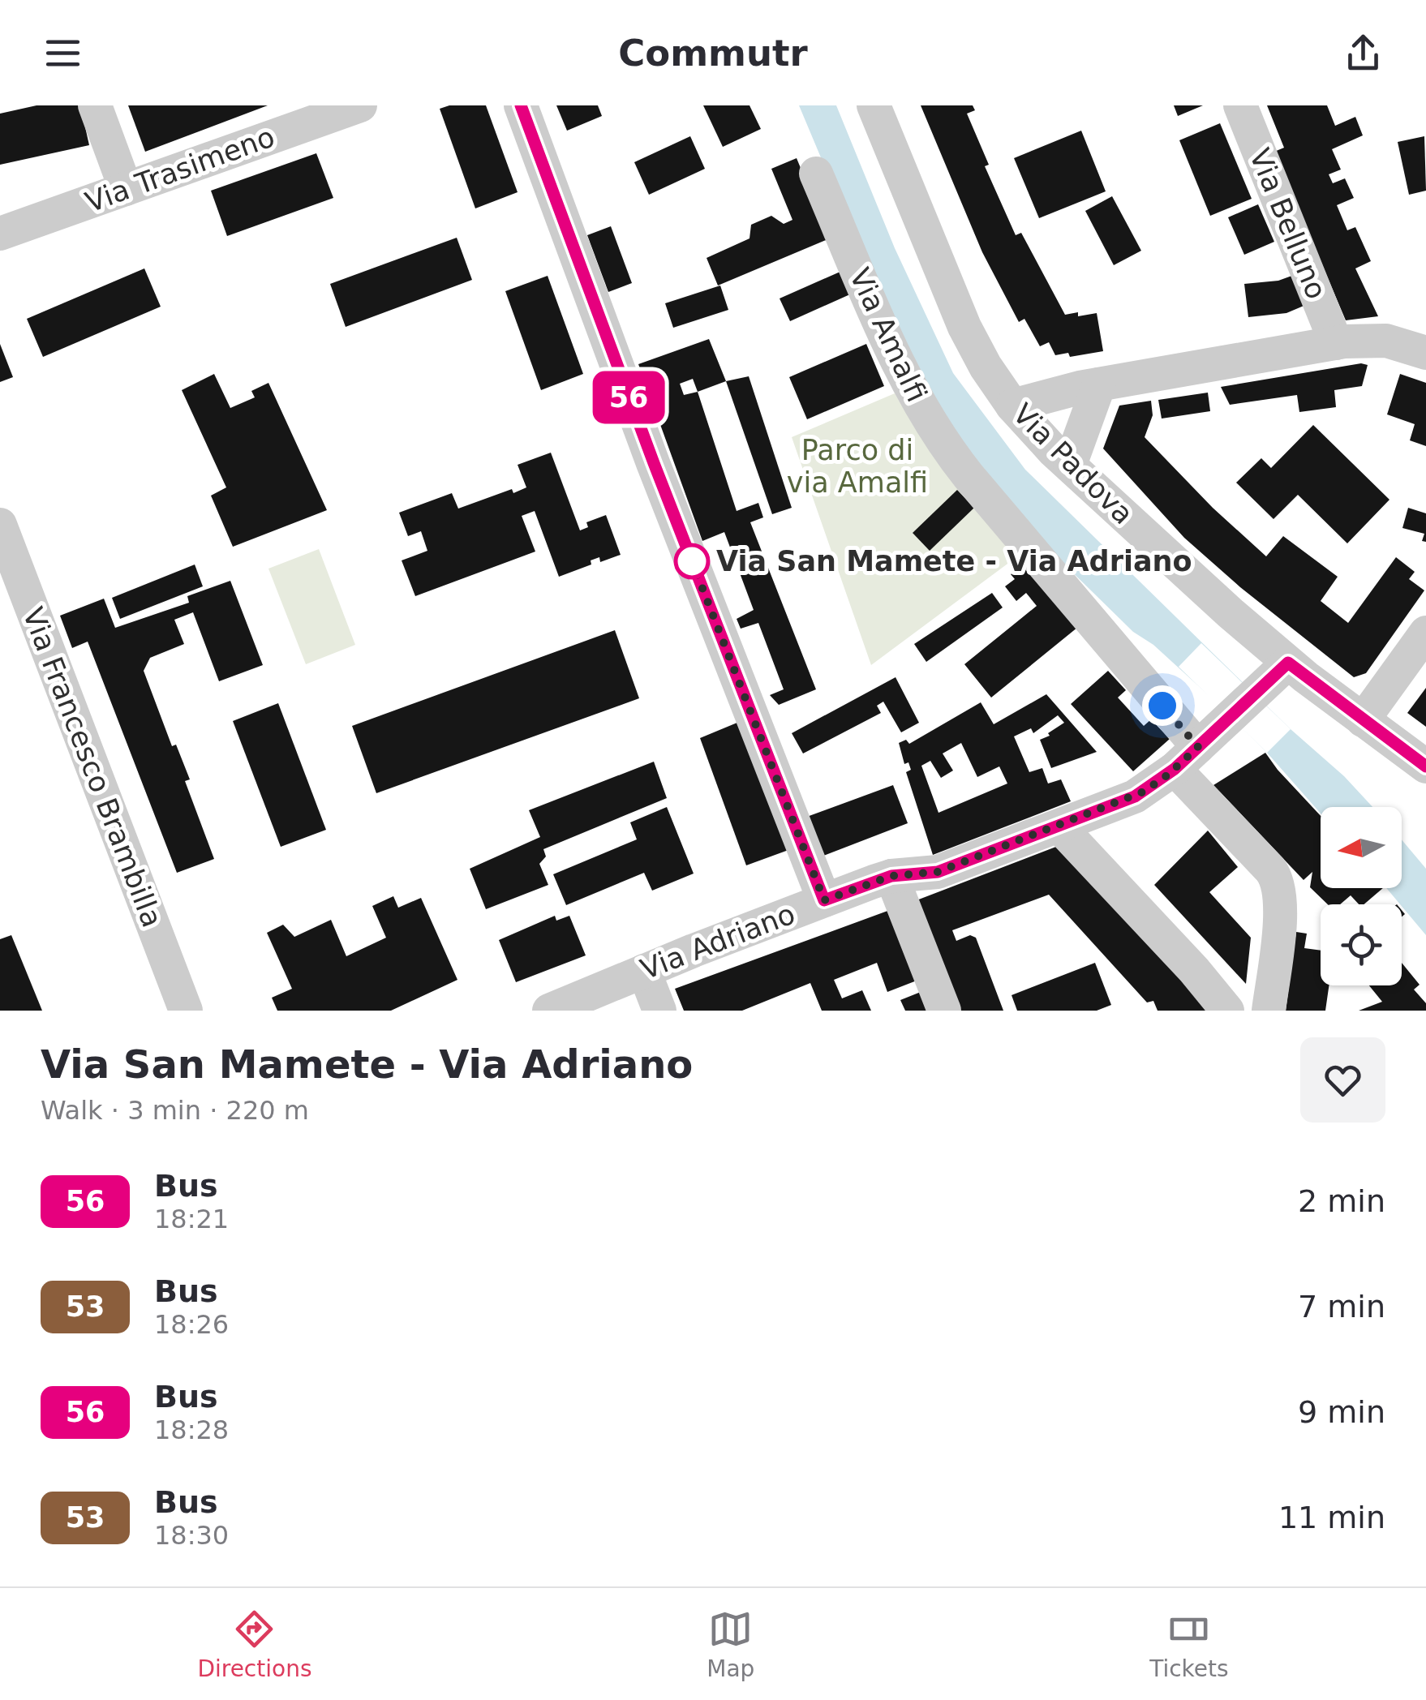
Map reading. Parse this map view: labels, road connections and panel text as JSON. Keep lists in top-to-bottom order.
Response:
{
  "streets": {
    "street": [
      "Via Trasimeno",
      "Via Belluno",
      "Via Amalfi",
      "Via Padova",
      "Via Francesco Brambilla",
      "Via Adriano"
    ]
  },
  "crossings": [
    ["Via Amalfi", "Via Adriano"],
    ["Via Padova", "Via Adriano"]
  ],
  "parks": ["Parco di via Amalfi"],
  "places": ["Via San Mamete - Via Adriano"],
  "lines": ["bus line 56"],
  "north": "left",
  "page": {
    "header": "Commutr",
    "on_map": "56",
    "heading": ["Via San Mamete - Via Adriano", "Walk · 3 min · 220 m"],
    "list": [
      {
        "mark": "56",
        "name": "Bus",
        "note": "18:21",
        "value": "2 min"
      },
      {
        "mark": "53",
        "name": "Bus",
        "note": "18:26",
        "value": "7 min"
      },
      {
        "mark": "56",
        "name": "Bus",
        "note": "18:28",
        "value": "9 min"
      },
      {
        "mark": "53",
        "name": "Bus",
        "note": "18:30",
        "value": "11 min"
      }
    ],
    "tabs": ["Directions", "Map", "Tickets"]
  }
}
